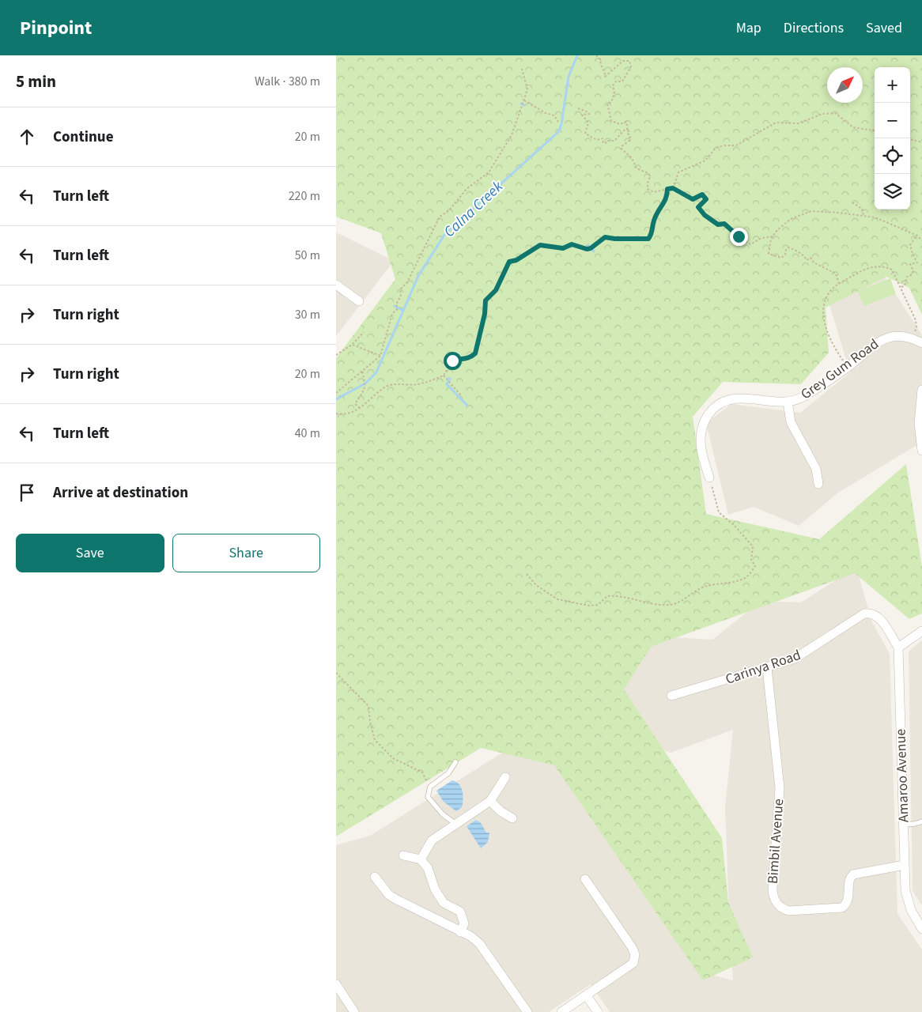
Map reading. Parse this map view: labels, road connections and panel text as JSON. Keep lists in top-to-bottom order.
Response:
{
  "streets": {
    "street": [
      "Grey Gum Road",
      "Carinya Road",
      "Amaroo Avenue",
      "Bimbil Avenue"
    ]
  },
  "crossings": [
    ["Carinya Road", "Amaroo Avenue"],
    ["Carinya Road", "Bimbil Avenue"],
    ["Amaroo Avenue", "Bimbil Avenue"]
  ],
  "water": ["Calna Creek"],
  "north": "top right",
  "page": {
    "header": "Pinpoint",
    "nav": ["Map", "Directions", "Saved"],
    "heading": ["5 min", "Walk · 380 m"],
    "map_buttons": ["+", "−"],
    "list": [
      ["Continue", "20 m"],
      ["Turn left", "220 m"],
      ["Turn left", "50 m"],
      ["Turn right", "30 m"],
      ["Turn right", "20 m"],
      ["Turn left", "40 m"],
      "Arrive at destination"
    ],
    "buttons": ["Save", "Share"]
  }
}
